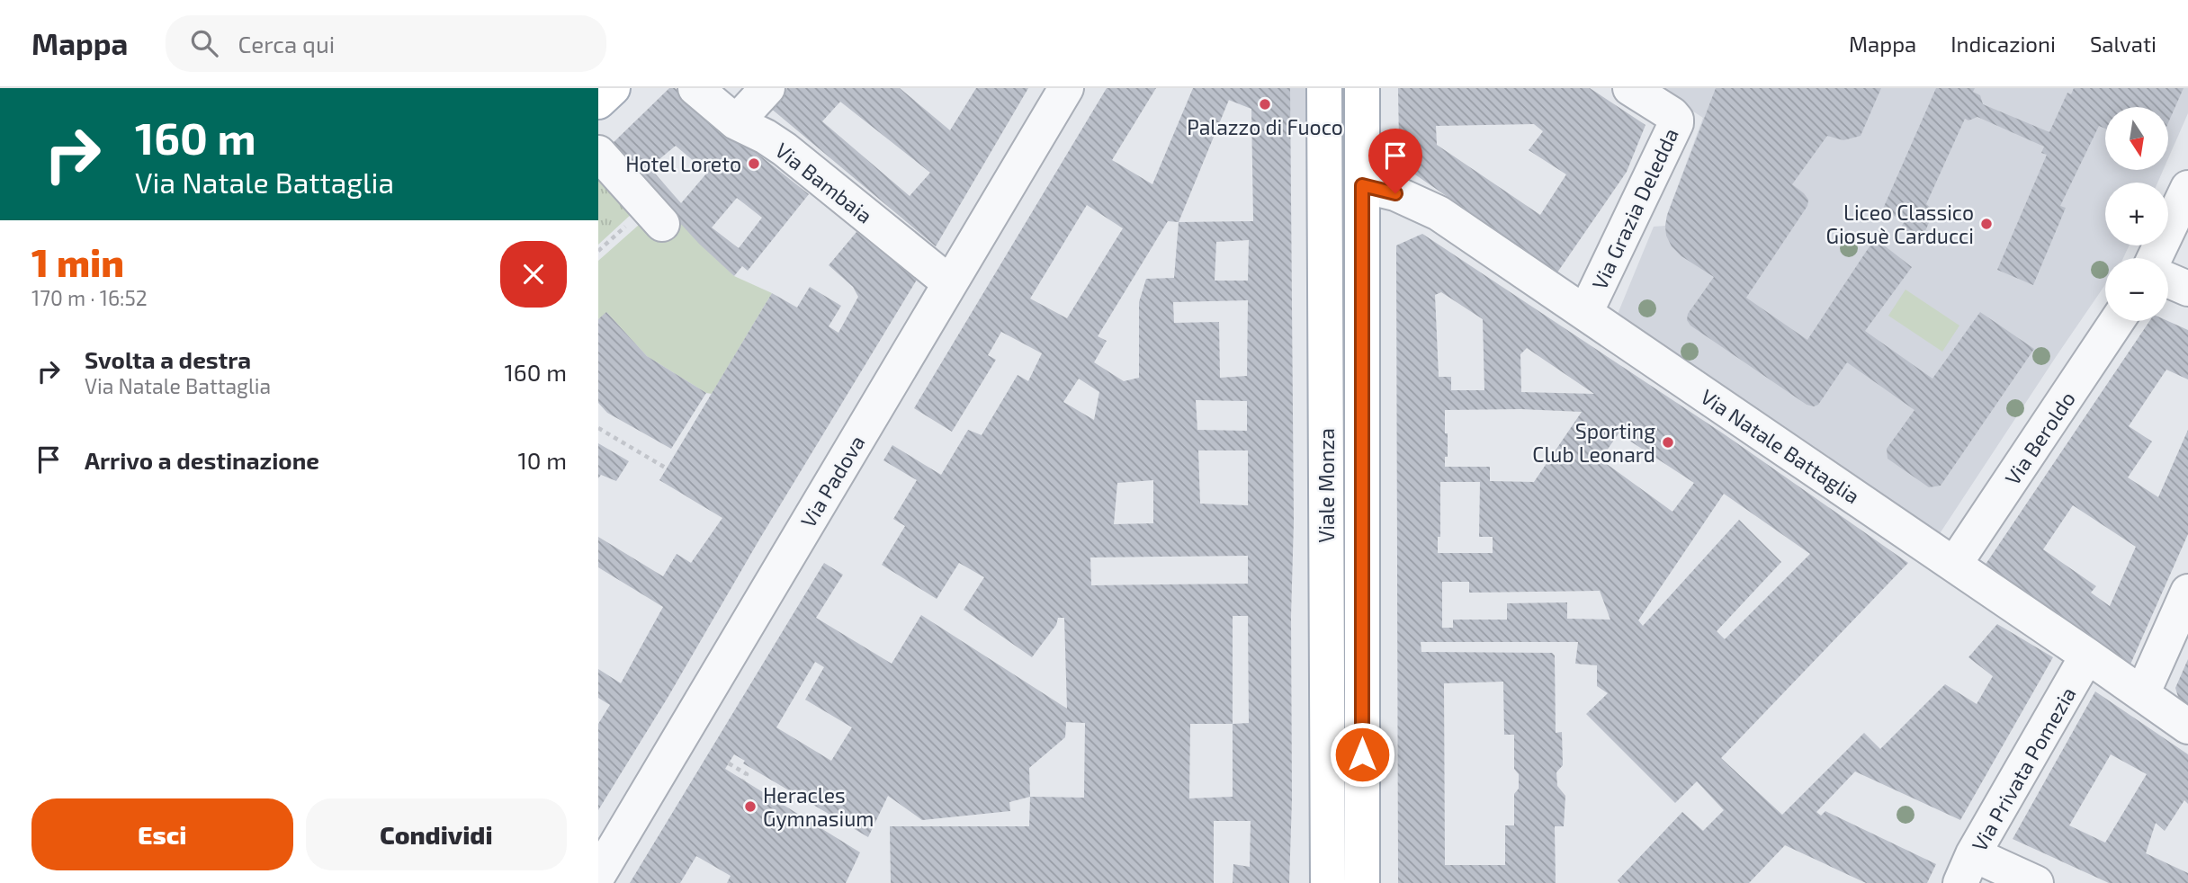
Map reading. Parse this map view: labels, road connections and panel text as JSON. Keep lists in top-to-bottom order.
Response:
{
  "streets": {
    "main road": ["Viale Monza"],
    "street": [
      "Via Bambaia",
      "Via Grazia Deledda",
      "Via Beroldo",
      "Via Natale Battaglia",
      "Via Padova",
      "Via Privata Pomezia"
    ]
  },
  "crossings": [
    ["Via Bambaia", "Via Padova"],
    ["Via Grazia Deledda", "Via Natale Battaglia"],
    ["Via Beroldo", "Via Natale Battaglia"],
    ["Via Natale Battaglia", "Viale Monza"],
    ["Via Natale Battaglia", "Via Privata Pomezia"]
  ],
  "places": [
    "Palazzo di Fuoco",
    "Hotel Loreto",
    "Liceo Classico Giosuè Carducci",
    "Sporting Club Leonard",
    "Heracles Gymnasium"
  ],
  "north": "bottom",
  "page": {
    "header": "Mappa",
    "search": "Cerca qui",
    "nav": ["Mappa", "Indicazioni", "Salvati"],
    "turn": ["160 m", "Via Natale Battaglia"],
    "map_buttons": ["+", "−"],
    "heading": ["1 min", "170 m · 16:52"],
    "list": [
      {
        "name": "Svolta a destra",
        "note": "Via Natale Battaglia",
        "value": "160 m"
      },
      {
        "name": "Arrivo a destinazione",
        "value": "10 m"
      }
    ],
    "buttons": ["Esci", "Condividi"]
  }
}
